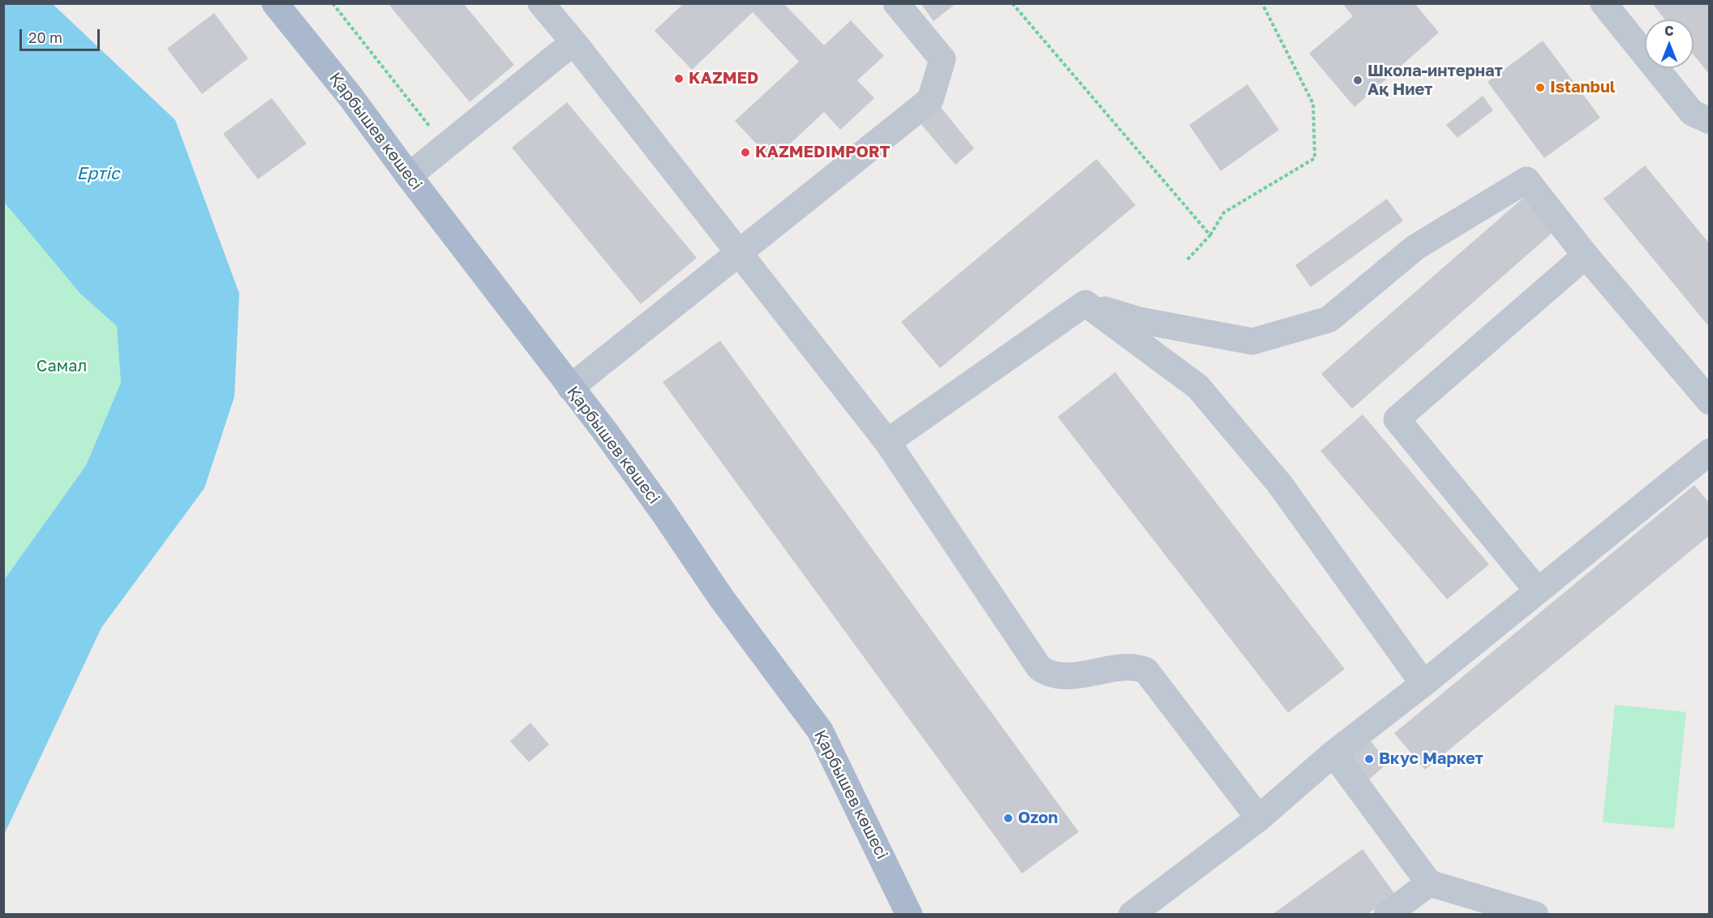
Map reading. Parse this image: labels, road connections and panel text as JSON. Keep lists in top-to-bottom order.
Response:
{
  "streets": {
    "main road": ["Қарбышев көшесі"]
  },
  "water": ["Ертіс"],
  "parks": ["Самал"],
  "places": [
    "KAZMED",
    "Школа-интернат Ақ Ниет",
    "Istanbul",
    "KAZMEDIMPORT",
    "Вкус Маркет",
    "Ozon"
  ],
  "scale_bar": "20 m",
  "north": "top"
}
